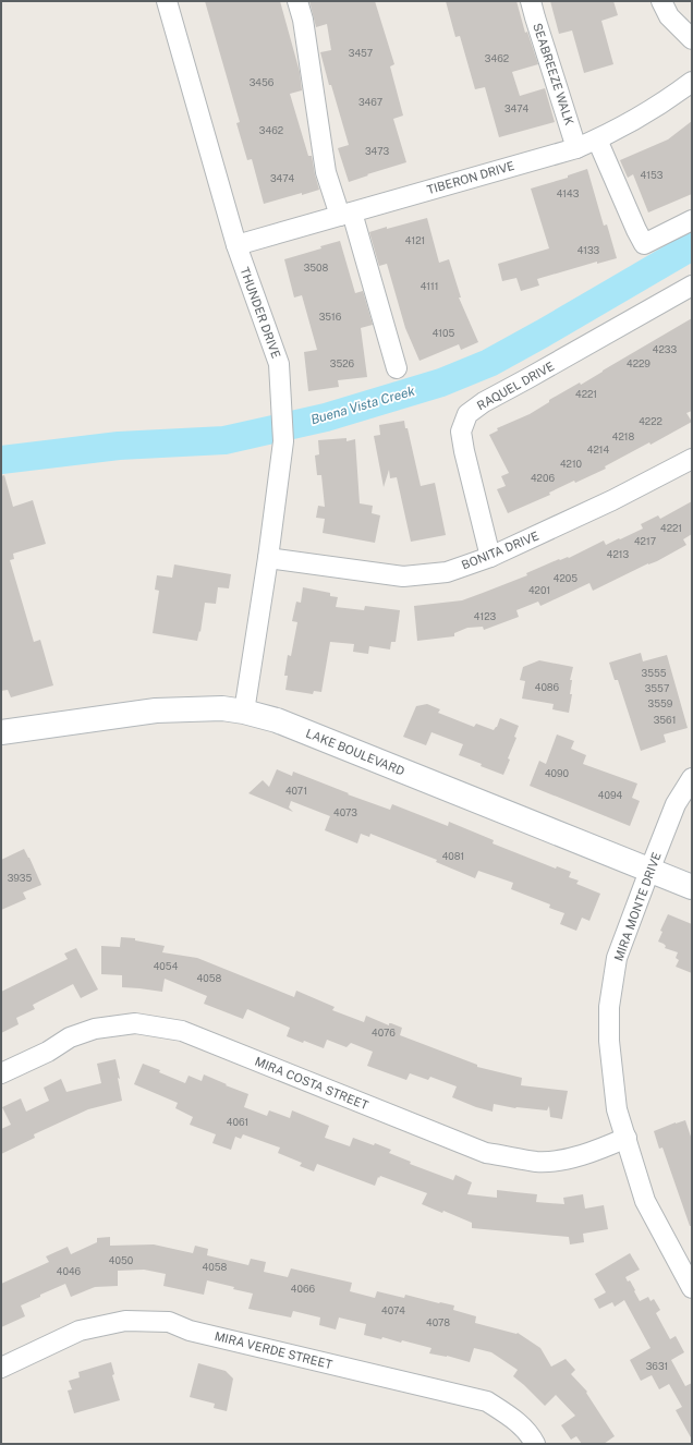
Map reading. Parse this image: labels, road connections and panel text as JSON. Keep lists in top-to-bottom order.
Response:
{
  "streets": {
    "main road": ["LAKE BOULEVARD"],
    "street": [
      "SEABREEZE WALK",
      "TIBERON DRIVE",
      "THUNDER DRIVE",
      "RAQUEL DRIVE",
      "BONITA DRIVE",
      "MIRA MONTE DRIVE",
      "MIRA COSTA STREET",
      "MIRA VERDE STREET"
    ]
  },
  "crossings": [
    ["SEABREEZE WALK", "TIBERON DRIVE"],
    ["TIBERON DRIVE", "THUNDER DRIVE"],
    ["THUNDER DRIVE", "BONITA DRIVE"],
    ["THUNDER DRIVE", "LAKE BOULEVARD"],
    ["RAQUEL DRIVE", "BONITA DRIVE"],
    ["LAKE BOULEVARD", "MIRA MONTE DRIVE"],
    ["MIRA MONTE DRIVE", "MIRA COSTA STREET"]
  ],
  "water": ["Buena Vista Creek"],
  "house_numbers": [
    "3457",
    "3462",
    "3456",
    "3467",
    "3474",
    "3462",
    "3473",
    "4153",
    "3474",
    "4143",
    "4121",
    "4133",
    "3508",
    "4111",
    "3516",
    "4105",
    "4233",
    "3526",
    "4229",
    "4221",
    "4222",
    "4218",
    "4214",
    "4210",
    "4206",
    "4221",
    "4217",
    "4213",
    "4205",
    "4201",
    "4123",
    "3555",
    "4086",
    "3557",
    "3559",
    "3561",
    "4090",
    "4071",
    "4094",
    "4073",
    "4081",
    "3935",
    "4054",
    "4058",
    "4076",
    "4061",
    "4050",
    "4058",
    "4046",
    "4066",
    "4074",
    "4078",
    "3631"
  ]
}
